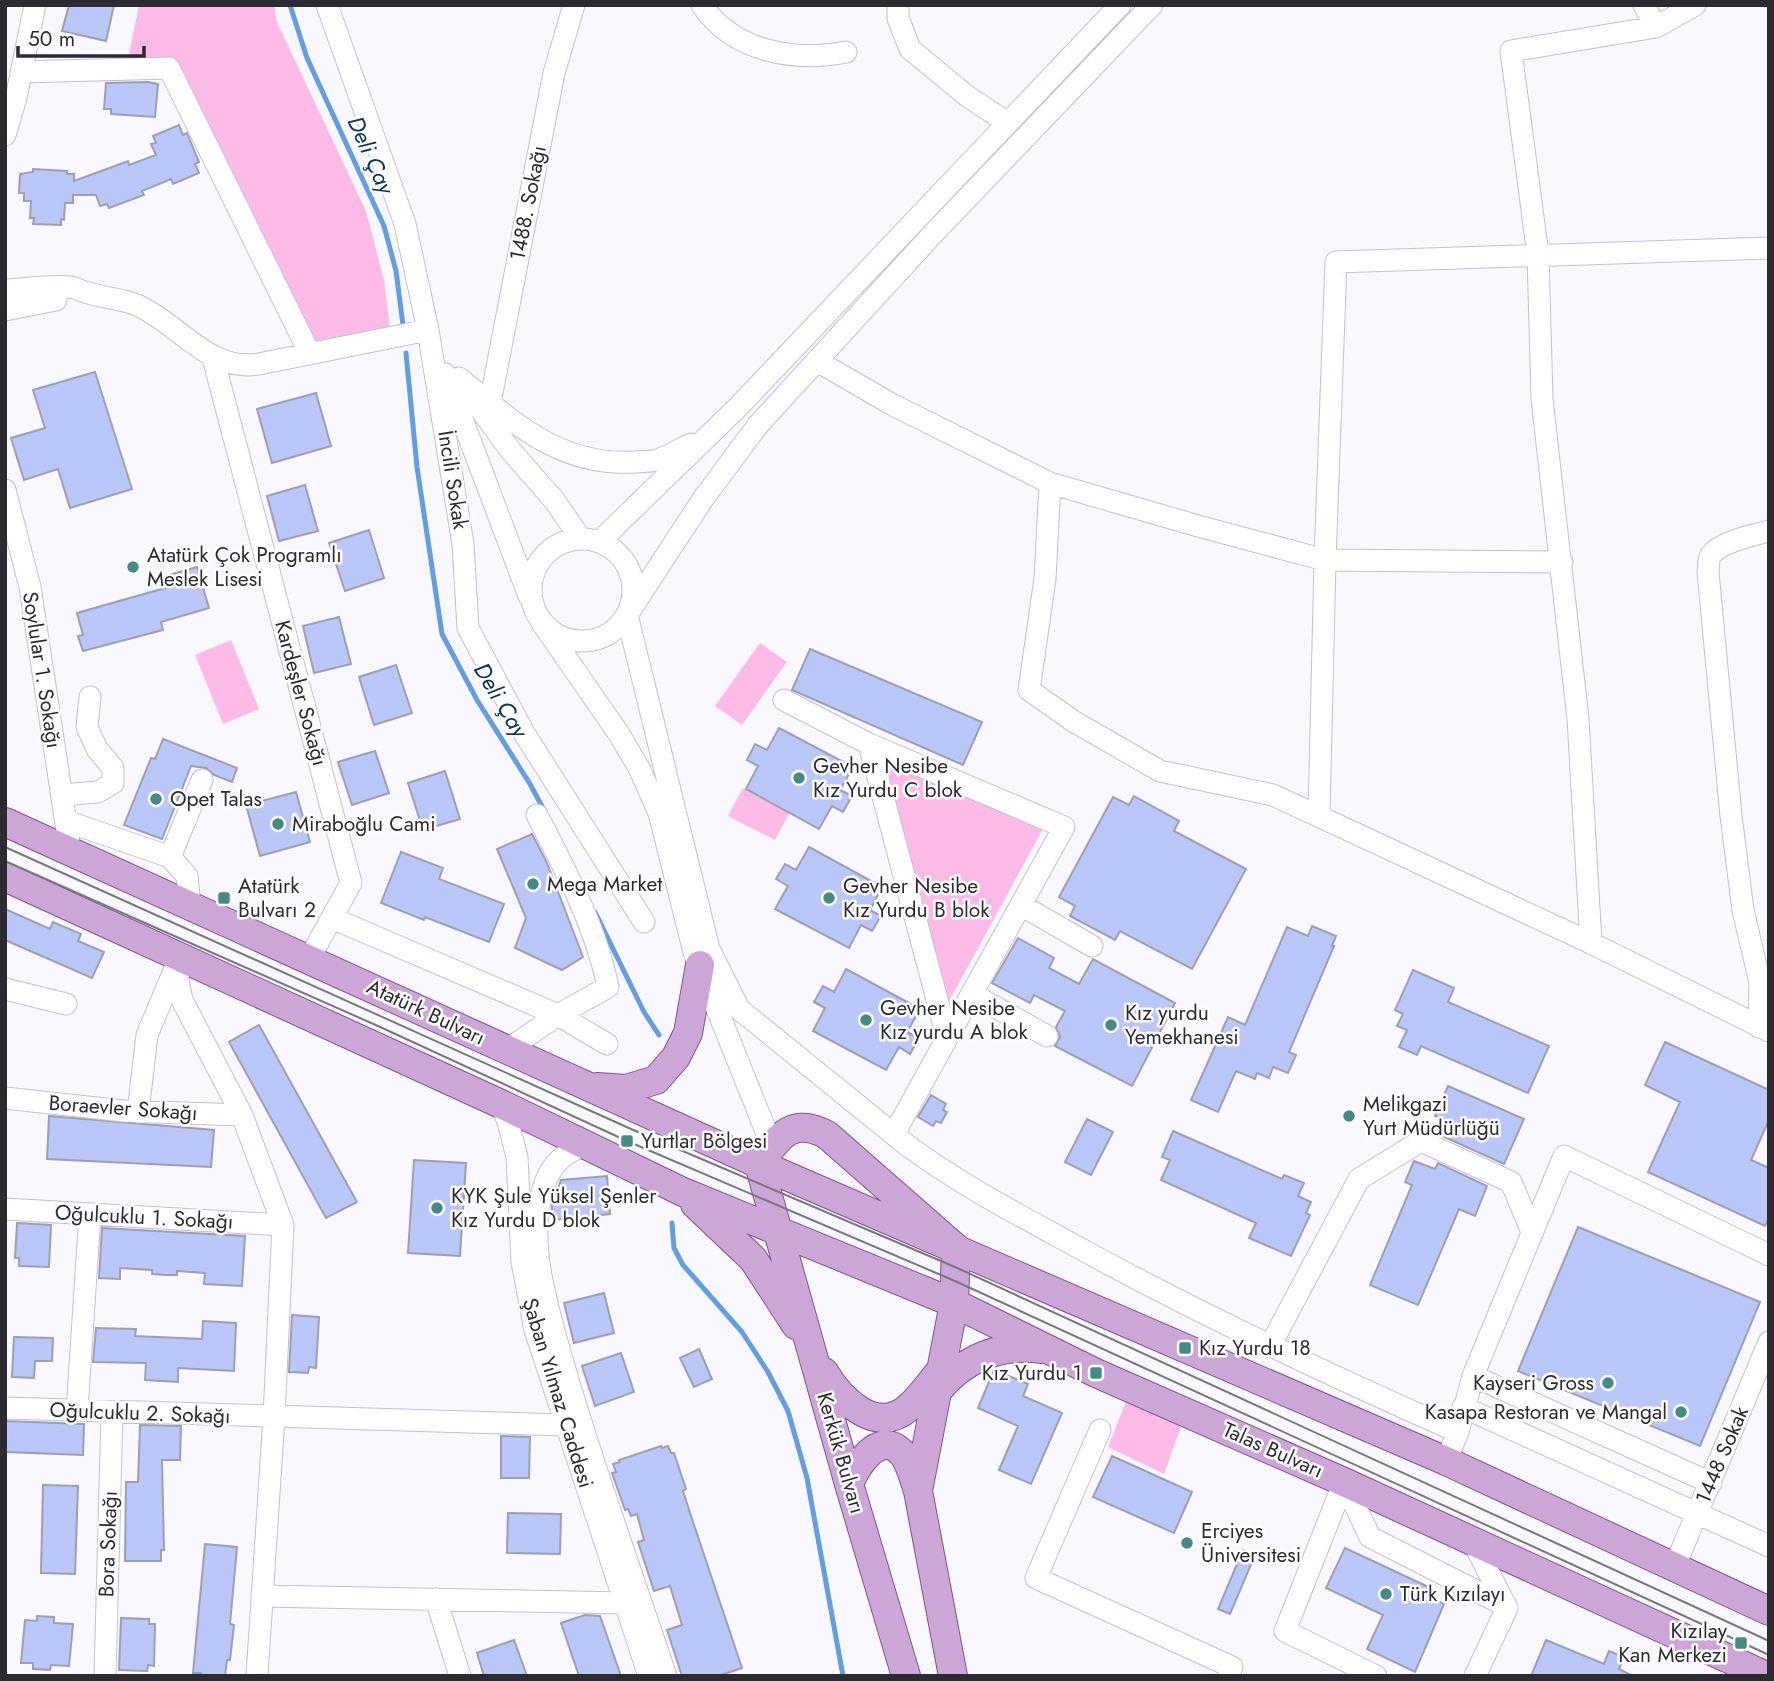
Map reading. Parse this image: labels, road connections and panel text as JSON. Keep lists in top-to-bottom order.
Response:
{
  "streets": {
    "main road": ["Atatürk Bulvarı", "Talas Bulvarı", "Kerkük Bulvarı"],
    "street": [
      "1488. Sokağı",
      "İncili Sokak",
      "Soylular 1. Sokağı",
      "Kardeşler Sokağı",
      "Boraevler Sokağı",
      "Oğulcuklu 1. Sokağı",
      "Şaban Yılmaz Caddesi",
      "Oğulcuklu 2. Sokağı",
      "1448 Sokak",
      "Bora Sokağı"
    ]
  },
  "crossings": [
    ["Soylular 1. Sokağı", "Atatürk Bulvarı"],
    ["Kardeşler Sokağı", "Atatürk Bulvarı"],
    ["Atatürk Bulvarı", "Kerkük Bulvarı"],
    ["Şaban Yılmaz Caddesi", "Oğulcuklu 2. Sokağı"],
    ["Oğulcuklu 2. Sokağı", "Bora Sokağı"],
    ["Talas Bulvarı", "Kerkük Bulvarı"]
  ],
  "water": ["Deli Çay"],
  "places": {
    "other": [
      "Atatürk Çok Programlı Meslek Lisesi",
      "Gevher Nesibe Kız Yurdu C blok",
      "Opet Talas",
      "Miraboğlu Cami",
      "Mega Market",
      "Gevher Nesibe Kız Yurdu B blok",
      "Gevher Nesibe Kız yurdu A blok",
      "Kız yurdu Yemekhanesi",
      "Melikgazi Yurt Müdürlüğü",
      "KYK Şule Yüksel Şenler Kız Yurdu D blok",
      "Kayseri Gross",
      "Kasapa Restoran ve Mangal",
      "Erciyes Üniversitesi",
      "Türk Kızılayı"
    ],
    "transit": [
      "Atatürk Bulvarı 2",
      "Yurtlar Bölgesi",
      "Kız Yurdu 18",
      "Kız Yurdu 1",
      "Kızılay Kan Merkezi"
    ]
  },
  "scale_bar": "50 m"
}
